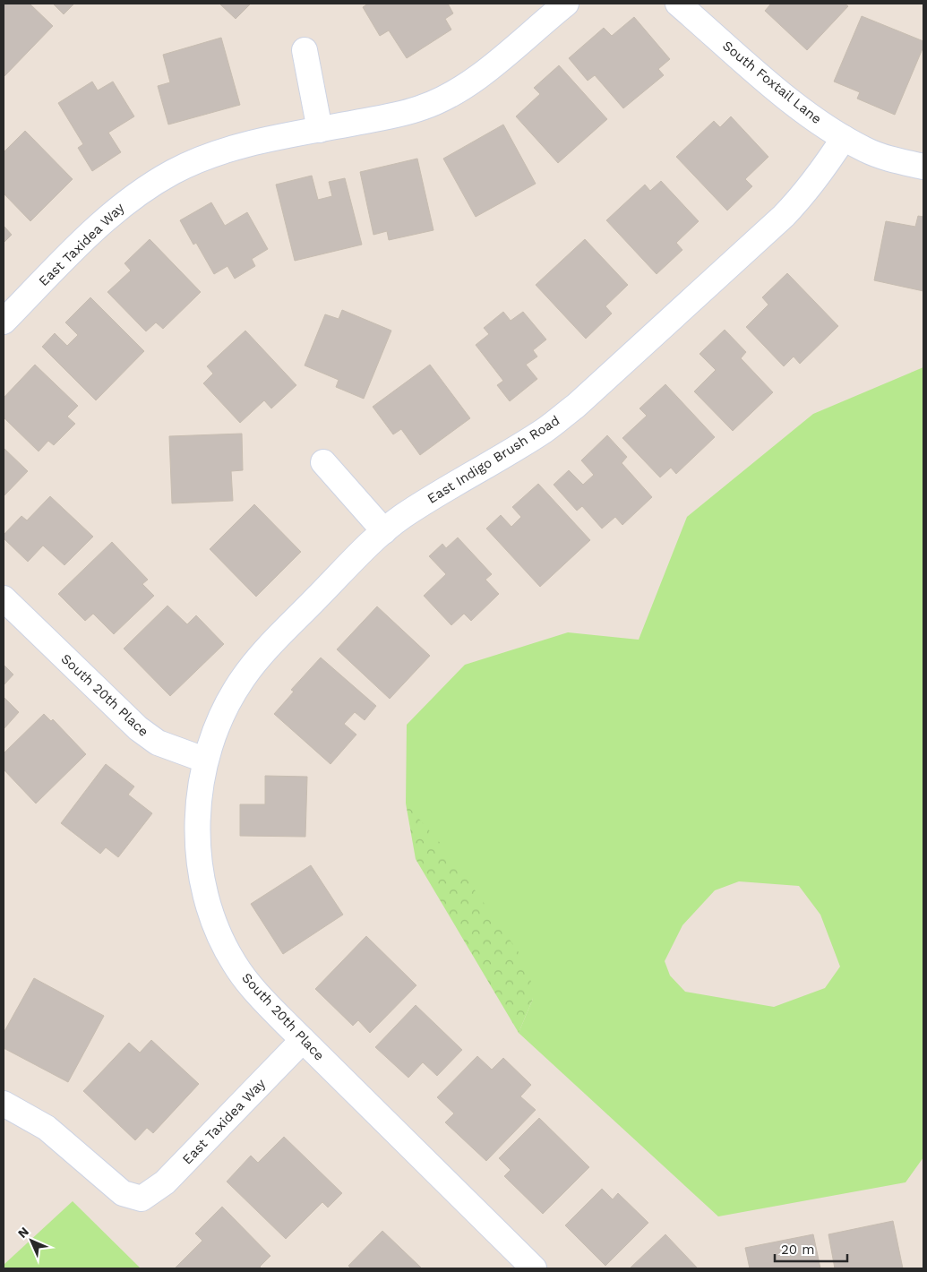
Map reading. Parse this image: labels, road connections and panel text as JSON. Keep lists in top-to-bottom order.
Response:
{
  "streets": {
    "street": [
      "South Foxtail Lane",
      "East Taxidea Way",
      "East Indigo Brush Road",
      "South 20th Place"
    ]
  },
  "crossings": [
    ["South Foxtail Lane", "East Indigo Brush Road"],
    ["East Taxidea Way", "South 20th Place"],
    ["East Indigo Brush Road", "South 20th Place"]
  ],
  "scale_bar": "20 m",
  "north": "top left"
}
